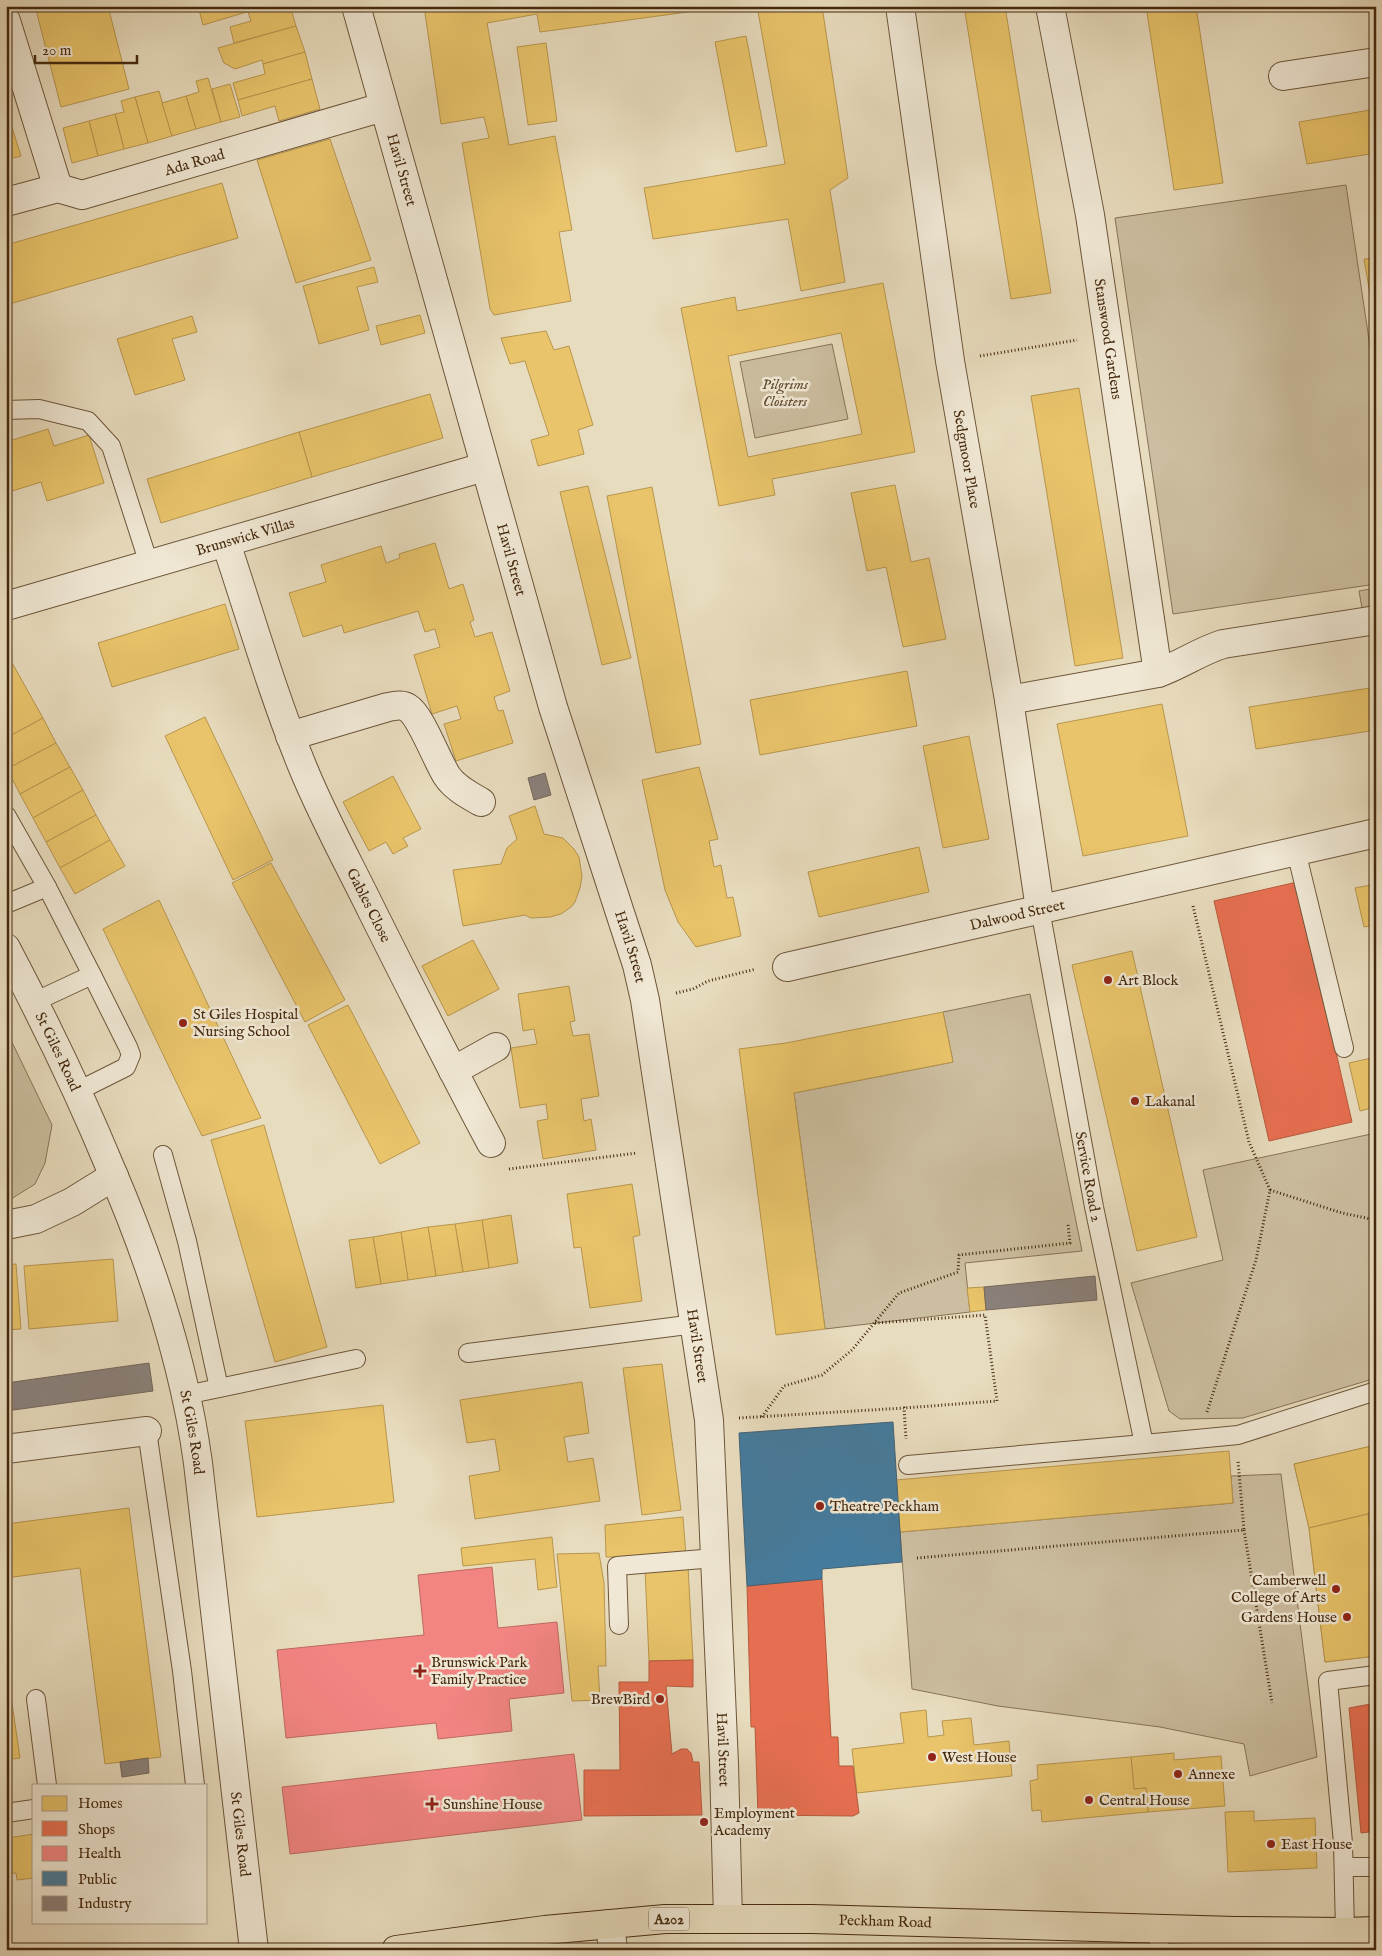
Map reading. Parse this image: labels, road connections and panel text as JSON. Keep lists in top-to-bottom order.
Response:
{
  "streets": {
    "highway": ["A202", "Peckham Road"],
    "street": [
      "Ada Road",
      "Havil Street",
      "Stanswood Gardens",
      "Sedgmoor Place",
      "Brunswick Villas",
      "Gables Close",
      "Dalwood Street",
      "St Giles Road"
    ],
    "lane": ["Service Road 2"]
  },
  "crossings": [
    ["Ada Road", "Havil Street"],
    ["Havil Street", "Brunswick Villas"],
    ["Havil Street", "Peckham Road"],
    ["Sedgmoor Place", "Dalwood Street"],
    ["Sedgmoor Place", "Service Road 2"],
    ["Brunswick Villas", "Gables Close"],
    ["Dalwood Street", "Service Road 2"]
  ],
  "parks": ["Pilgrims Cloisters"],
  "places": {
    "other": [
      "Art Block",
      "St Giles Hospital Nursing School",
      "Lakanal",
      "Theatre Peckham",
      "Camberwell College of Arts",
      "Gardens House",
      "BrewBird",
      "West House",
      "Annexe",
      "Central House",
      "Employment Academy",
      "East House"
    ],
    "health": ["Brunswick Park Family Practice", "Sunshine House"]
  },
  "legend": [
    "Homes",
    "Shops",
    "Health",
    "Public",
    "Industry"
  ],
  "scale_bar": "20 m"
}
